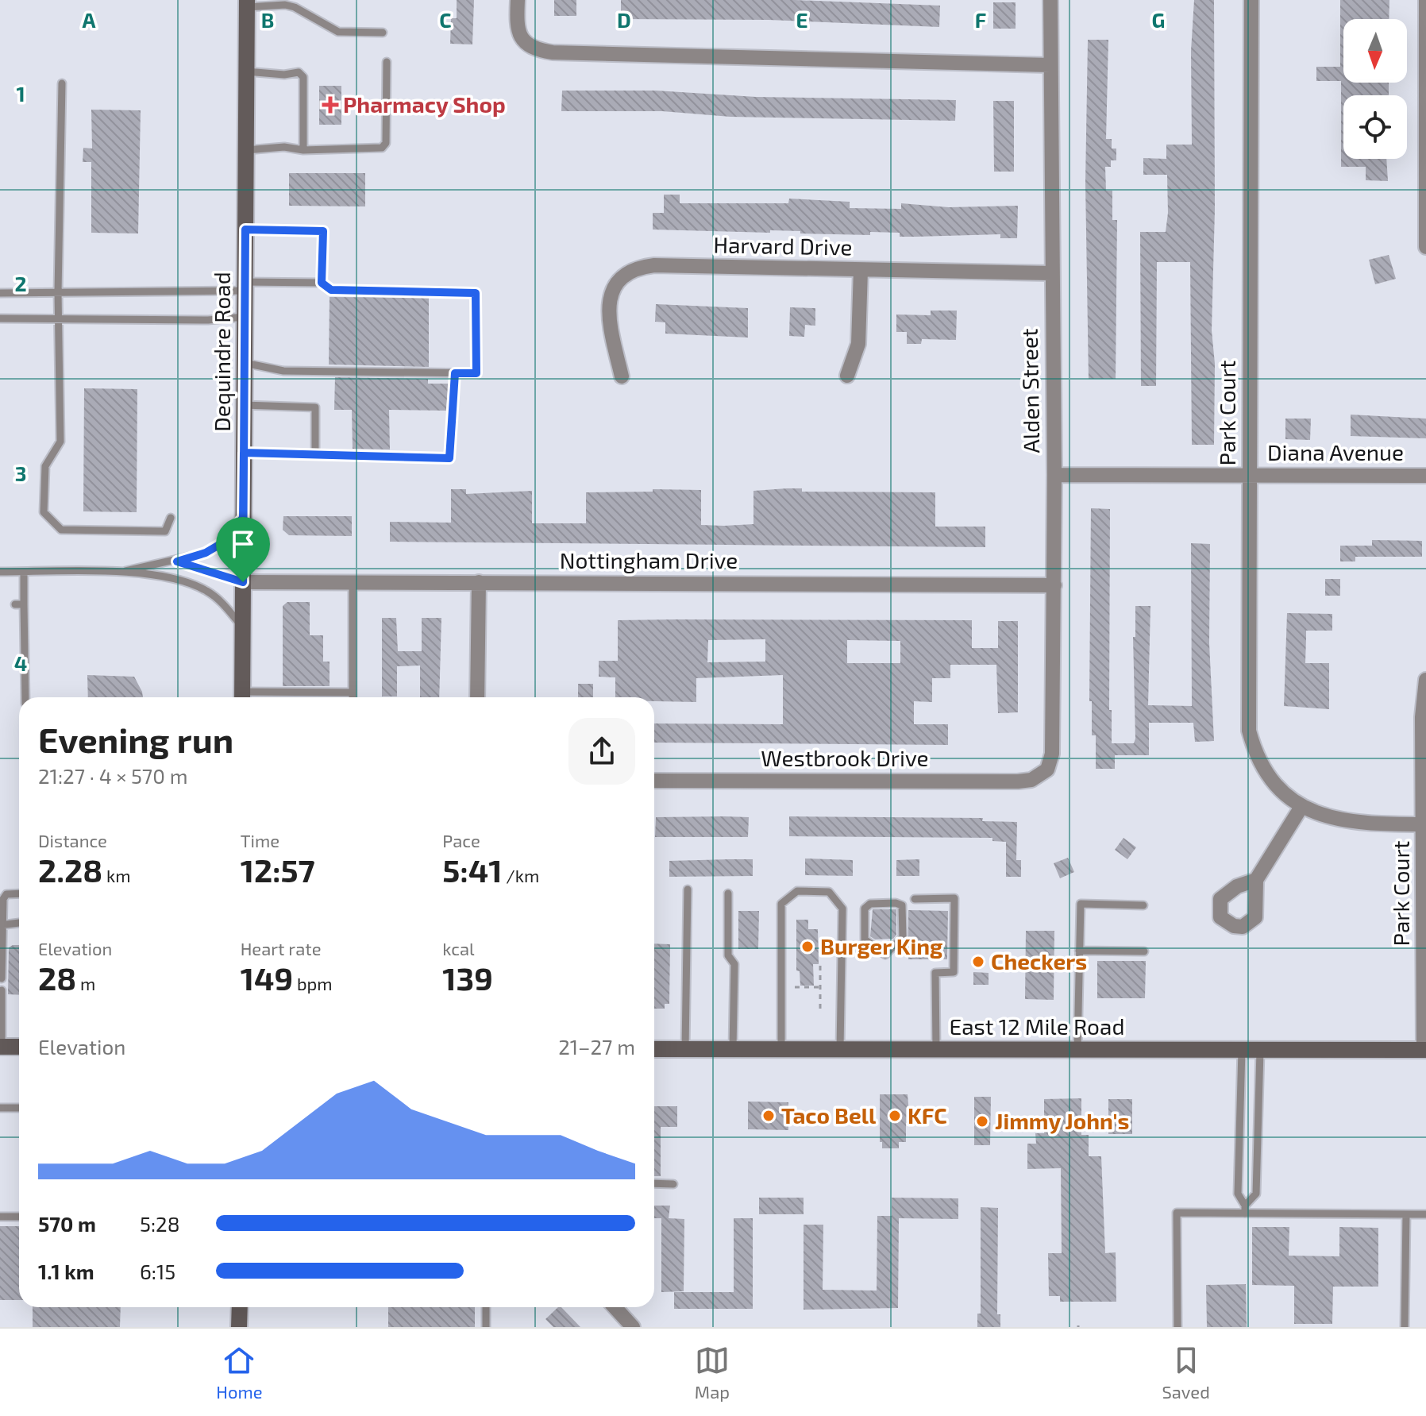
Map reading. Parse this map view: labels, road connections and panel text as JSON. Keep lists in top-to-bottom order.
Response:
{
  "streets": {
    "main road": ["Dequindre Road", "East 12 Mile Road"],
    "street": [
      "Harvard Drive",
      "Alden Street",
      "Park Court",
      "Diana Avenue",
      "Nottingham Drive",
      "Westbrook Drive"
    ]
  },
  "crossings": [
    ["Harvard Drive", "Alden Street"],
    ["Dequindre Road", "Nottingham Drive"],
    ["Alden Street", "Diana Avenue"],
    ["Alden Street", "Nottingham Drive"],
    ["Alden Street", "Westbrook Drive"],
    ["Park Court", "Diana Avenue"],
    ["Park Court", "East 12 Mile Road"]
  ],
  "places": {
    "health": ["Pharmacy Shop"],
    "other": [
      "Burger King",
      "Checkers",
      "Taco Bell",
      "KFC",
      "Jimmy John's"
    ]
  },
  "north": "bottom",
  "page": {
    "heading": ["Evening run", "21:27 · 4 × 570 m"],
    "stats": [
      ["Distance", "2.28 km"],
      ["Time", "12:57"],
      ["Pace", "5:41 /km"],
      ["Elevation", "28 m"],
      ["Heart rate", "149 bpm"],
      ["kcal", "139"]
    ],
    "chart": ["Elevation", "21–27 m"],
    "list": [
      {
        "name": "570 m",
        "note": "5:28"
      },
      {
        "name": "1.1 km",
        "note": "6:15"
      }
    ],
    "tabs": ["Home", "Map", "Saved"]
  },
  "grid": {
    "columns": [
      "A",
      "B",
      "C",
      "D",
      "E",
      "F",
      "G"
    ],
    "rows": [
      "1",
      "2",
      "3",
      "4"
    ]
  }
}
